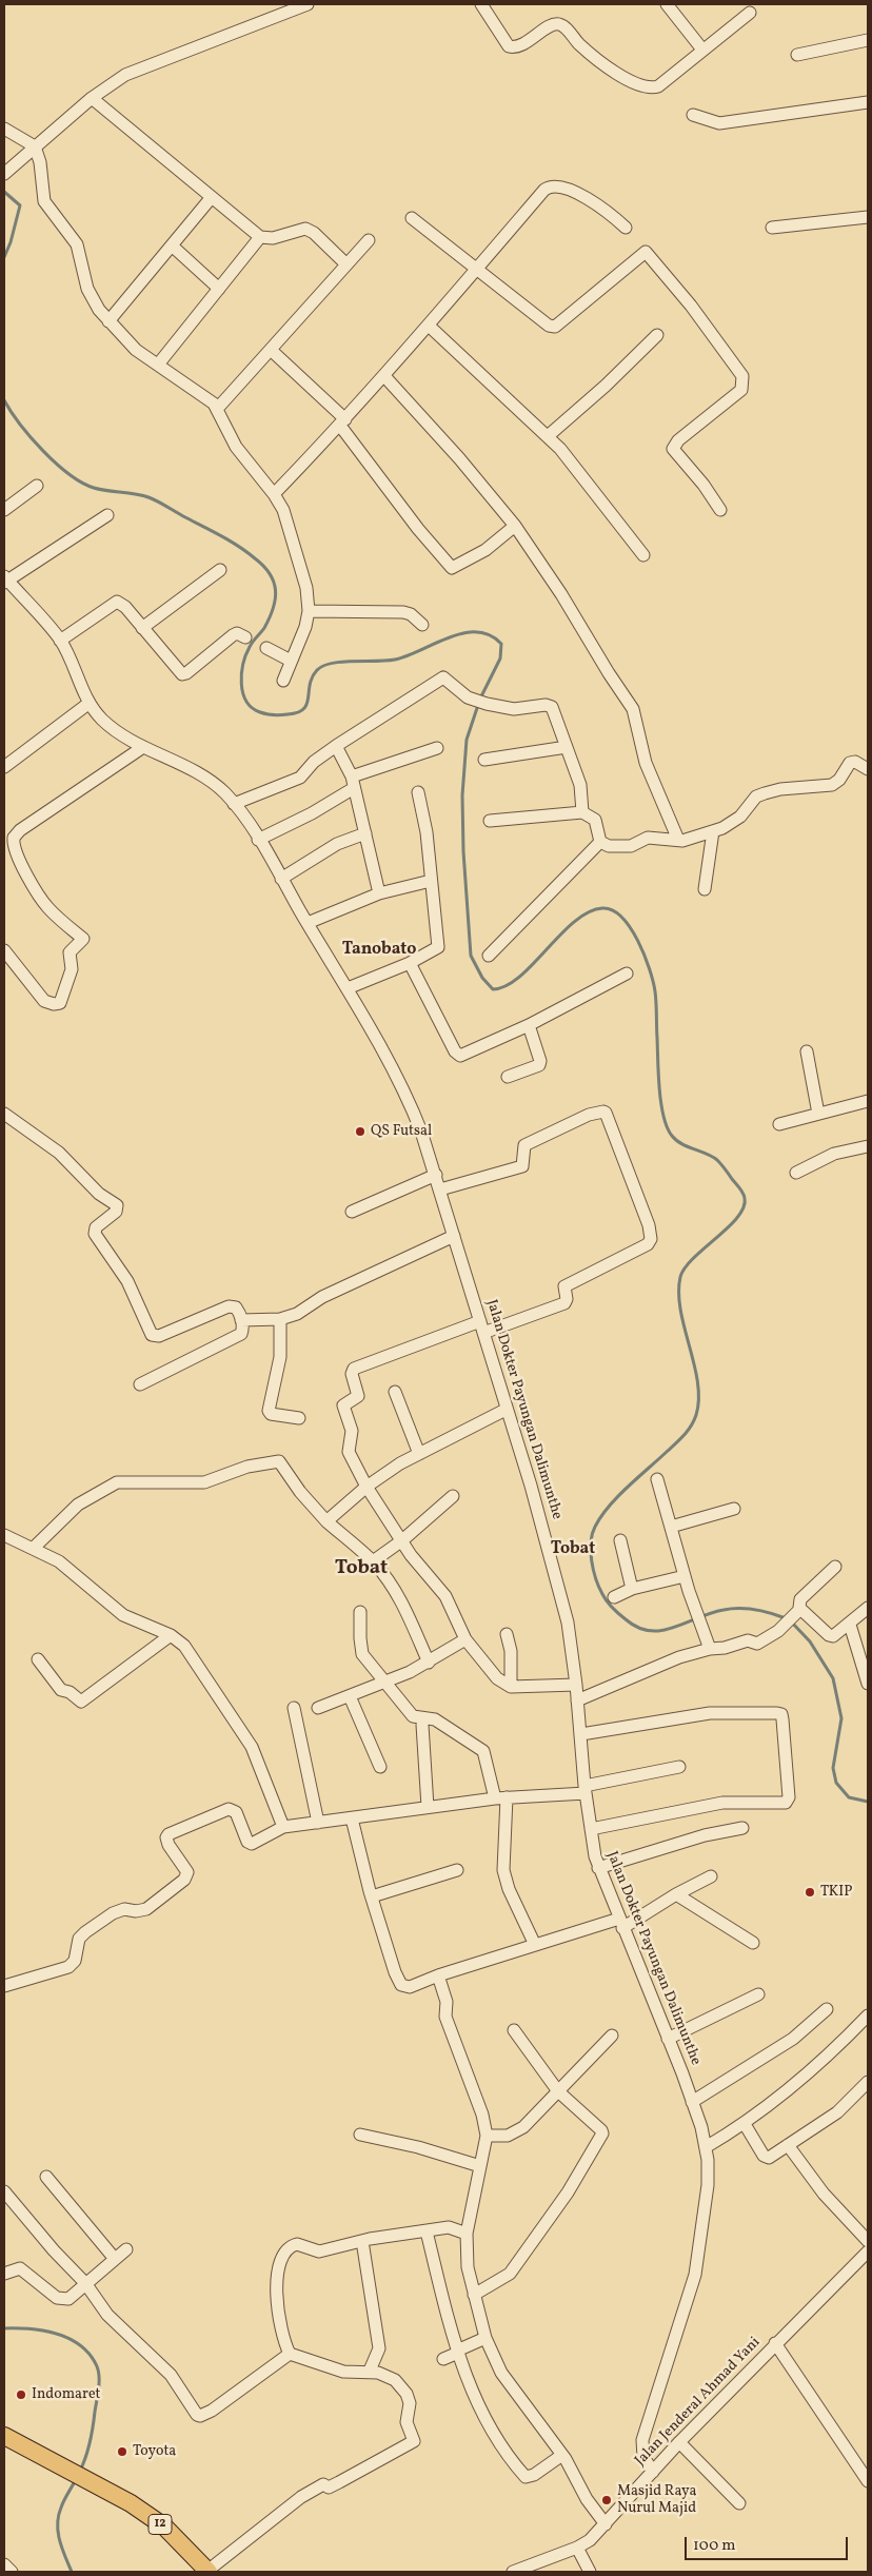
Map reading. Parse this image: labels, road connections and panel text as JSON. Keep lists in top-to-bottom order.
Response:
{
  "streets": {
    "highway": ["12"],
    "street": ["Jalan Dokter Payungan Dalimunthe", "Jalan Jenderal Ahmad Yani"]
  },
  "crossings": [
    ["Jalan Dokter Payungan Dalimunthe", "Jalan Jenderal Ahmad Yani"]
  ],
  "districts": ["Tanobato", "Tobat", "Tobat"],
  "places": [
    "QS Futsal",
    "TKIP",
    "Indomaret",
    "Toyota",
    "Masjid Raya Nurul Majid"
  ],
  "scale_bar": "100 m"
}
